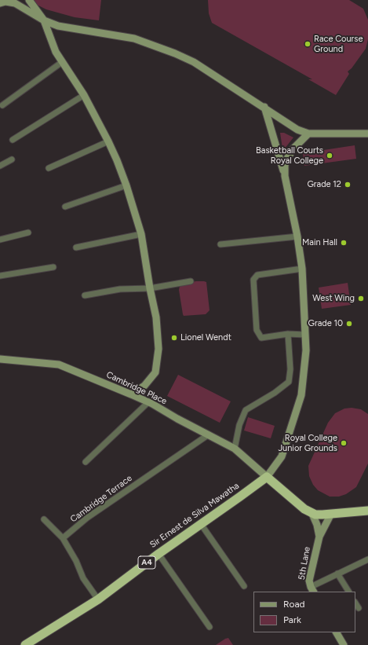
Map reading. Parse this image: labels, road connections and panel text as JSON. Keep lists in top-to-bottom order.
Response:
{
  "streets": {
    "highway": ["Sir Ernest de Silva Mawatha", "A4"],
    "main road": ["Cambridge Place", "5th Lane"],
    "street": ["Cambridge Terrace"]
  },
  "crossings": [
    ["Cambridge Place", "Cambridge Terrace"],
    ["Cambridge Place", "Sir Ernest de Silva Mawatha"]
  ],
  "places": [
    "Race Course Ground",
    "Basketball Courts Royal College",
    "Grade 12",
    "Main Hall",
    "West Wing",
    "Grade 10",
    "Lionel Wendt",
    "Royal College Junior Grounds"
  ],
  "legend": ["Road", "Park"]
}
